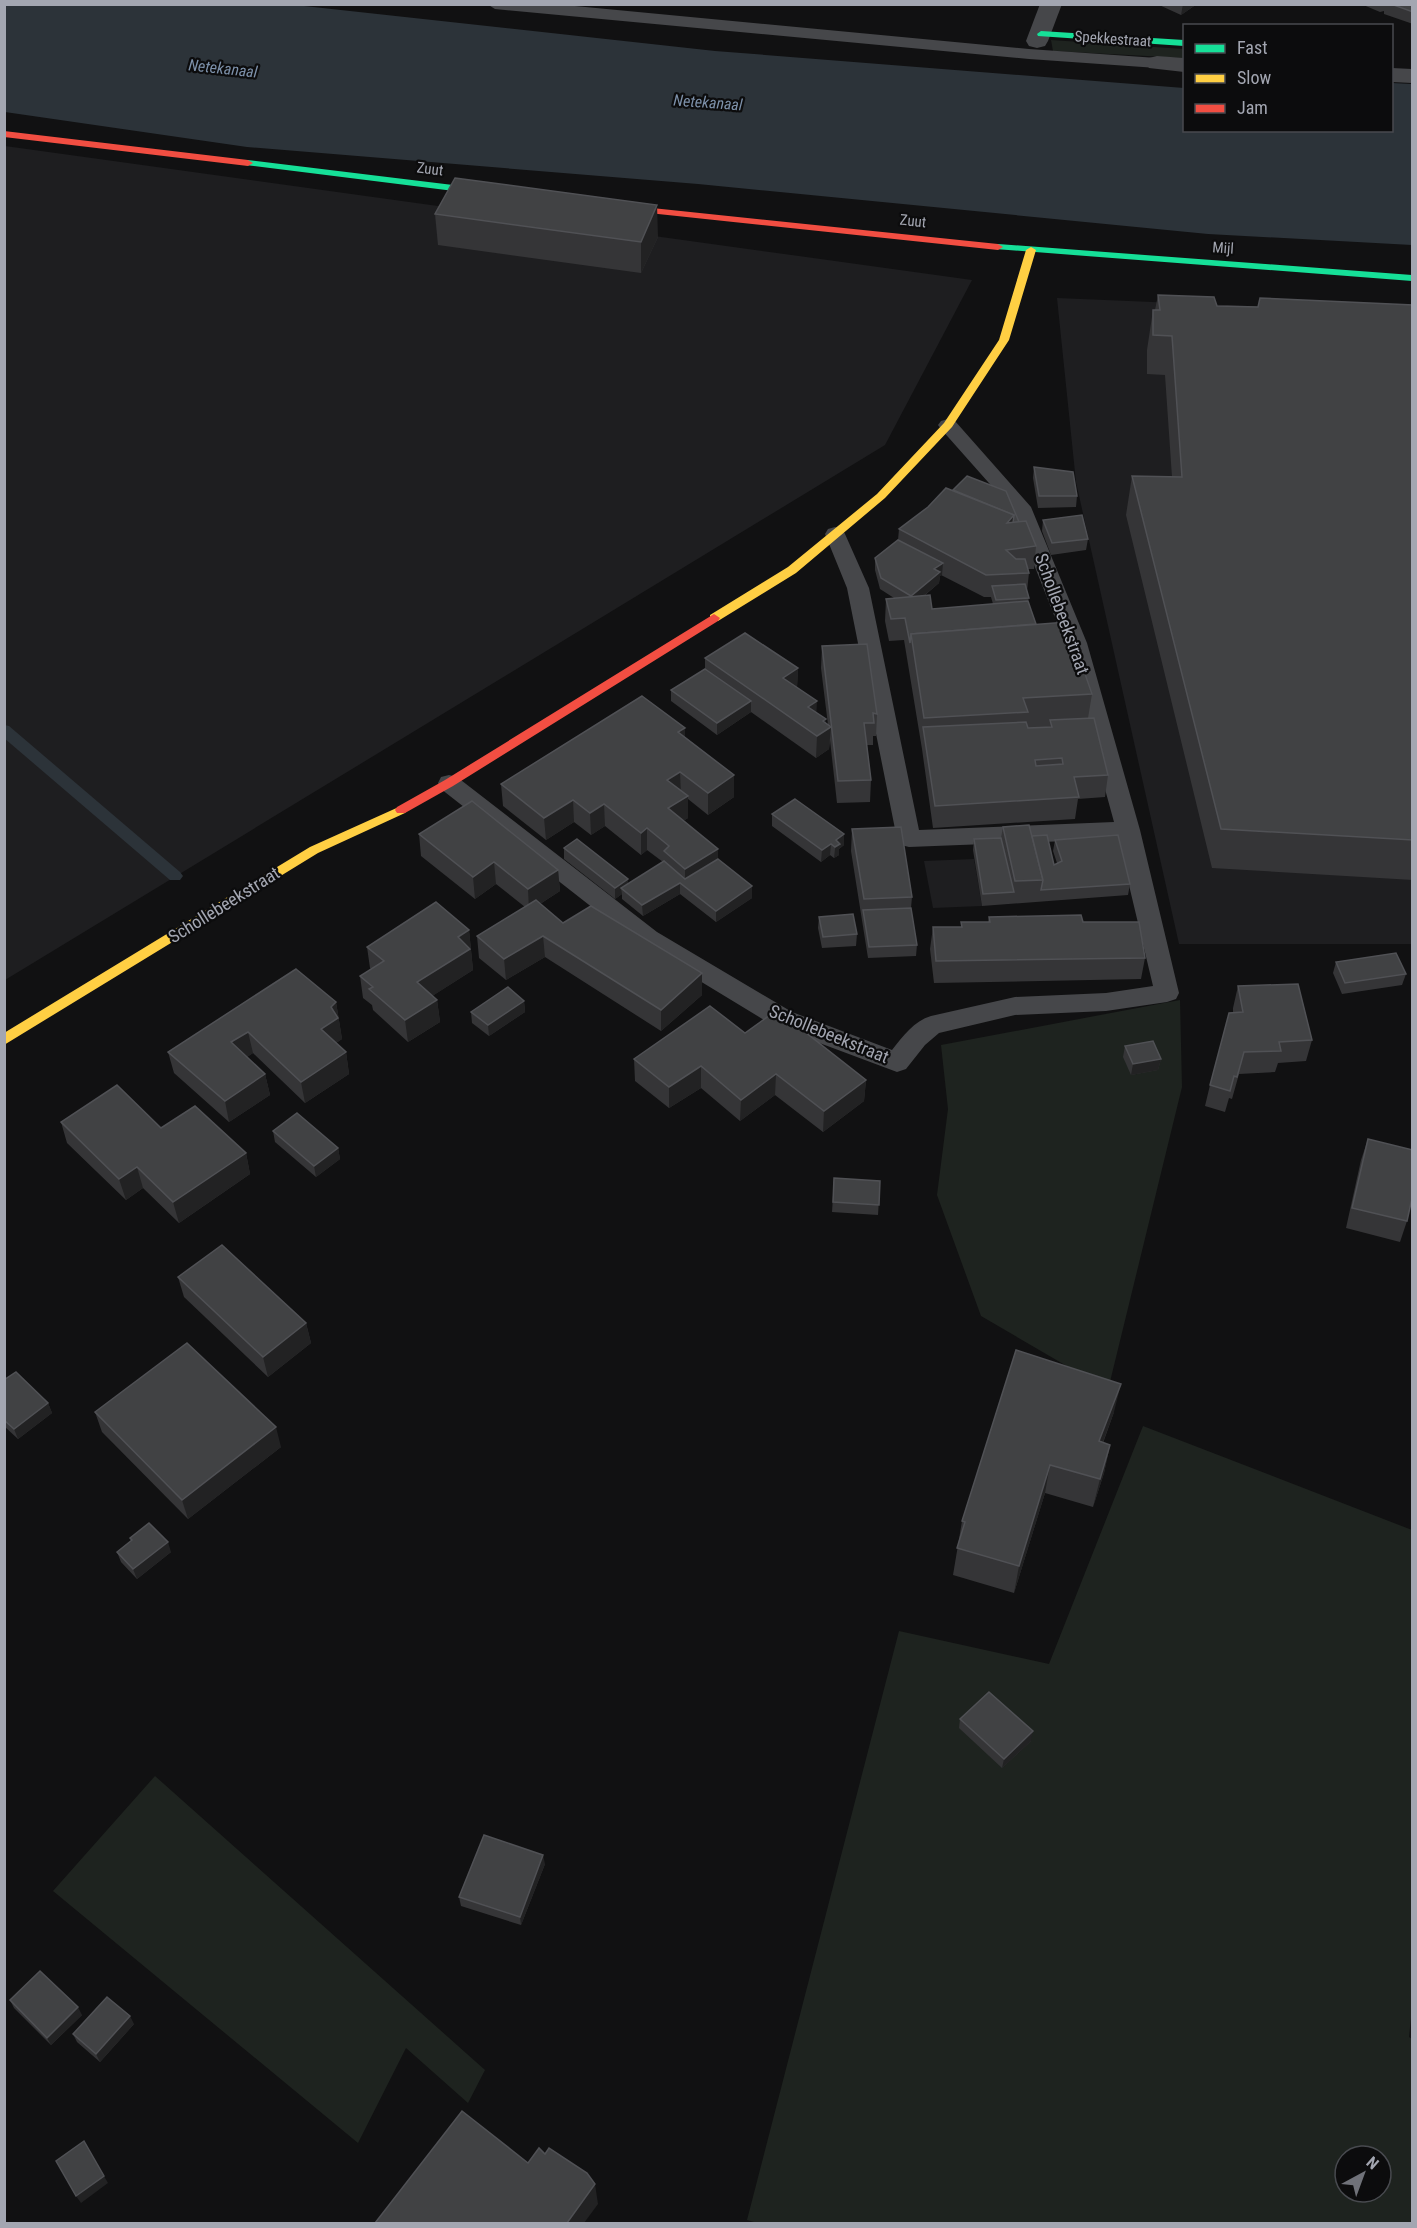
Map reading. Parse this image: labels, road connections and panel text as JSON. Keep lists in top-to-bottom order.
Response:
{
  "streets": {
    "street": [
      "Spekkestraat",
      "Zuut",
      "Mijl",
      "Schollebeekstraat"
    ]
  },
  "crossings": [
    ["Zuut", "Mijl"],
    ["Zuut", "Schollebeekstraat"],
    ["Mijl", "Schollebeekstraat"]
  ],
  "water": ["Netekanaal"],
  "legend": ["Fast", "Slow", "Jam"],
  "north": "top right"
}
